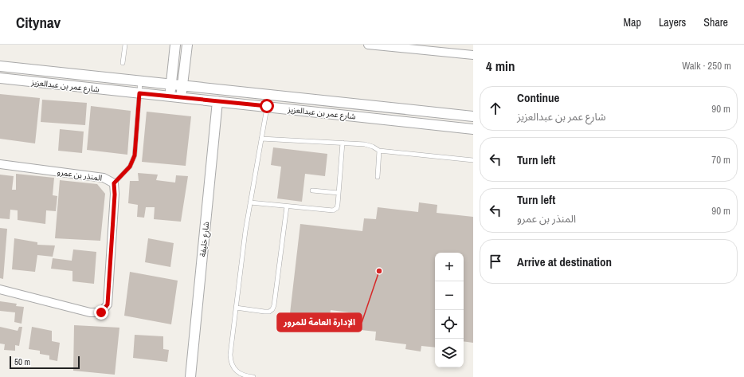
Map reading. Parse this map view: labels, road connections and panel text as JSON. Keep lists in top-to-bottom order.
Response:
{
  "streets": {
    "street": ["شارع عمر بن عبدالعزيز", "المنذر بن عمرو", "شارع خليفة"]
  },
  "crossings": [
    ["شارع عمر بن عبدالعزيز", "شارع خليفة"]
  ],
  "places": ["الإدارة العامة للمرور"],
  "scale_bar": "50 m",
  "page": {
    "header": "Citynav",
    "nav": ["Map", "Layers", "Share"],
    "heading": ["4 min", "Walk · 250 m"],
    "list": [
      ["Continue", "شارع عمر بن عبدالعزيز", "90 m"],
      ["Turn left", "70 m"],
      ["Turn left", "المنذر بن عمرو", "90 m"],
      "Arrive at destination"
    ],
    "map_buttons": ["+", "−"],
    "scale": "50 m"
  }
}
